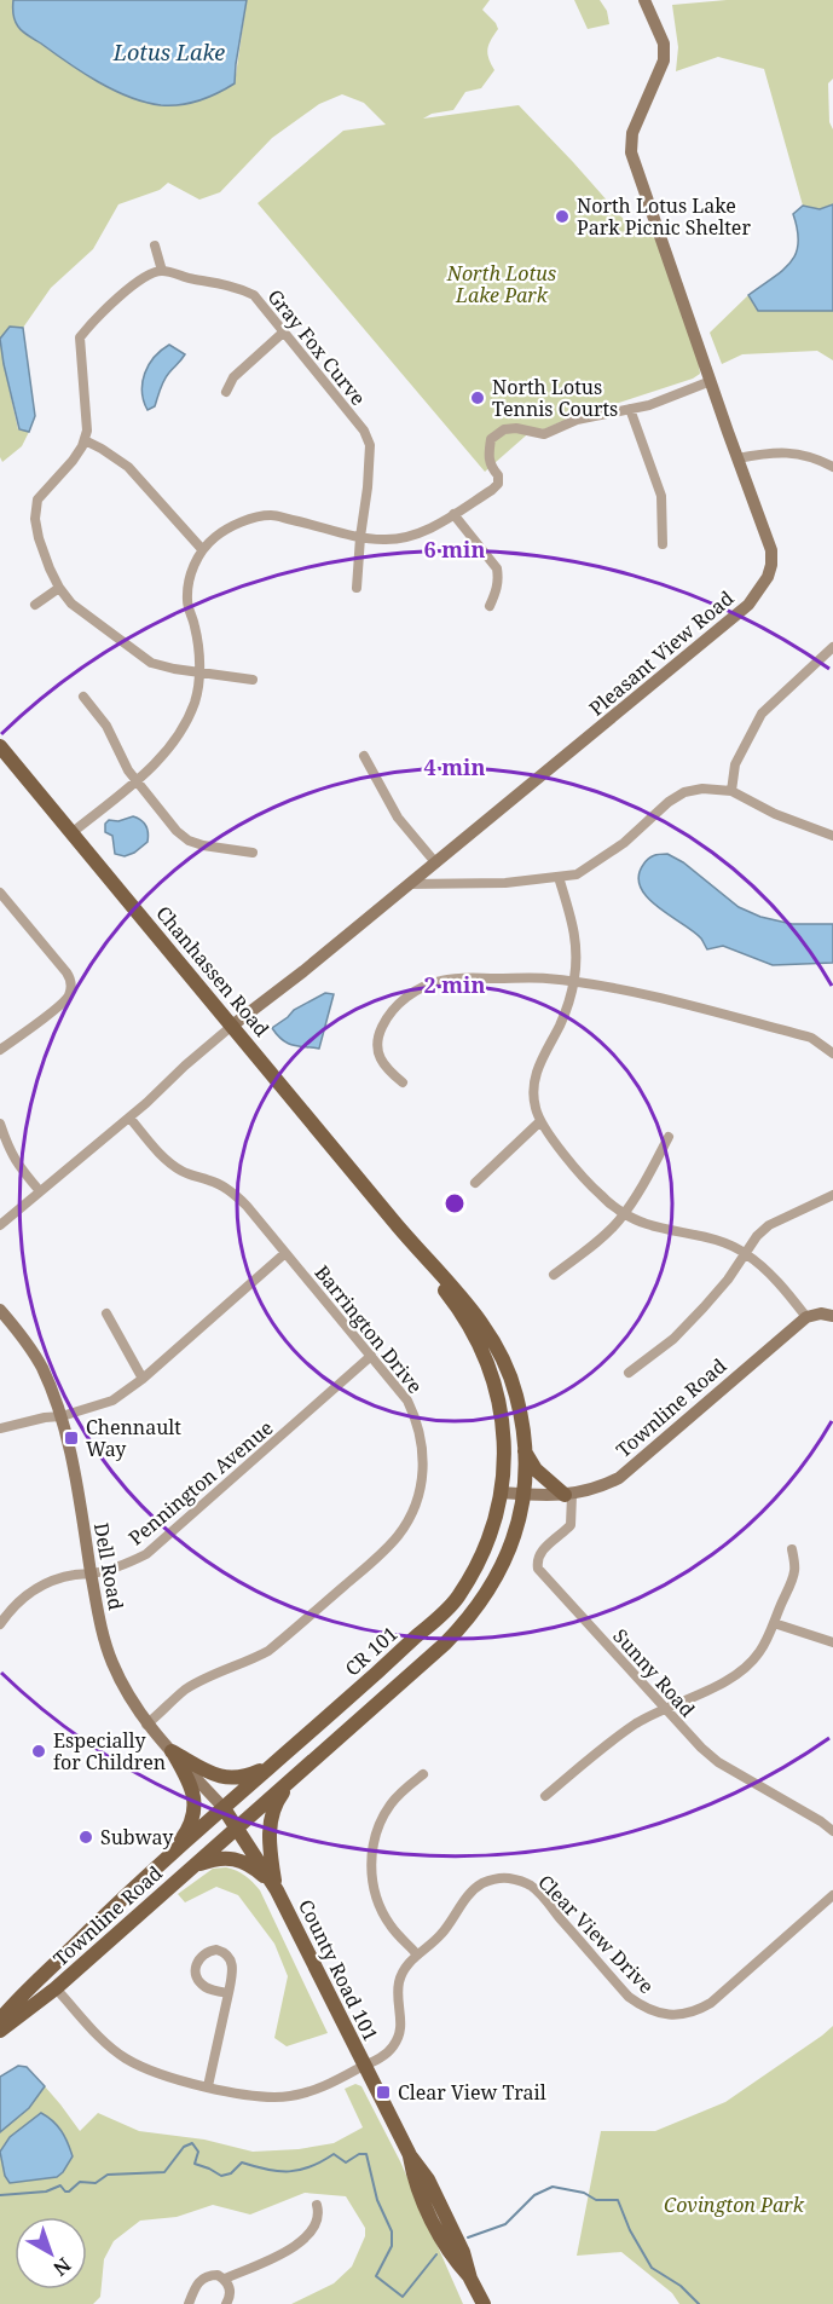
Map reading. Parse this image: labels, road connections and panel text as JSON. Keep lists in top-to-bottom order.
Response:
{
  "streets": {
    "main road": [
      "Chanhassen Road",
      "Townline Road",
      "CR 101",
      "County Road 101"
    ],
    "street": [
      "Gray Fox Curve",
      "Pleasant View Road",
      "Barrington Drive",
      "Pennington Avenue",
      "Dell Road",
      "Sunny Road",
      "Clear View Drive"
    ]
  },
  "crossings": [
    ["Pleasant View Road", "Chanhassen Road"],
    ["Chanhassen Road", "Townline Road"],
    ["Chanhassen Road", "CR 101"],
    ["Barrington Drive", "Pennington Avenue"],
    ["Barrington Drive", "Dell Road"],
    ["Townline Road", "Dell Road"],
    ["Townline Road", "CR 101"],
    ["Townline Road", "Sunny Road"],
    ["Townline Road", "County Road 101"],
    ["Pennington Avenue", "Dell Road"],
    ["Dell Road", "CR 101"],
    ["Dell Road", "County Road 101"],
    ["CR 101", "County Road 101"],
    ["Clear View Drive", "County Road 101"]
  ],
  "water": ["Lotus Lake"],
  "parks": ["North Lotus Lake Park", "Covington Park"],
  "places": {
    "other": [
      "North Lotus Lake Park Picnic Shelter",
      "North Lotus Tennis Courts",
      "Especially for Children",
      "Subway"
    ],
    "transit": ["Chennault Way", "Clear View Trail"]
  },
  "north": "bottom right",
  "rings": ["6 min", "4 min", "2 min"]
}
